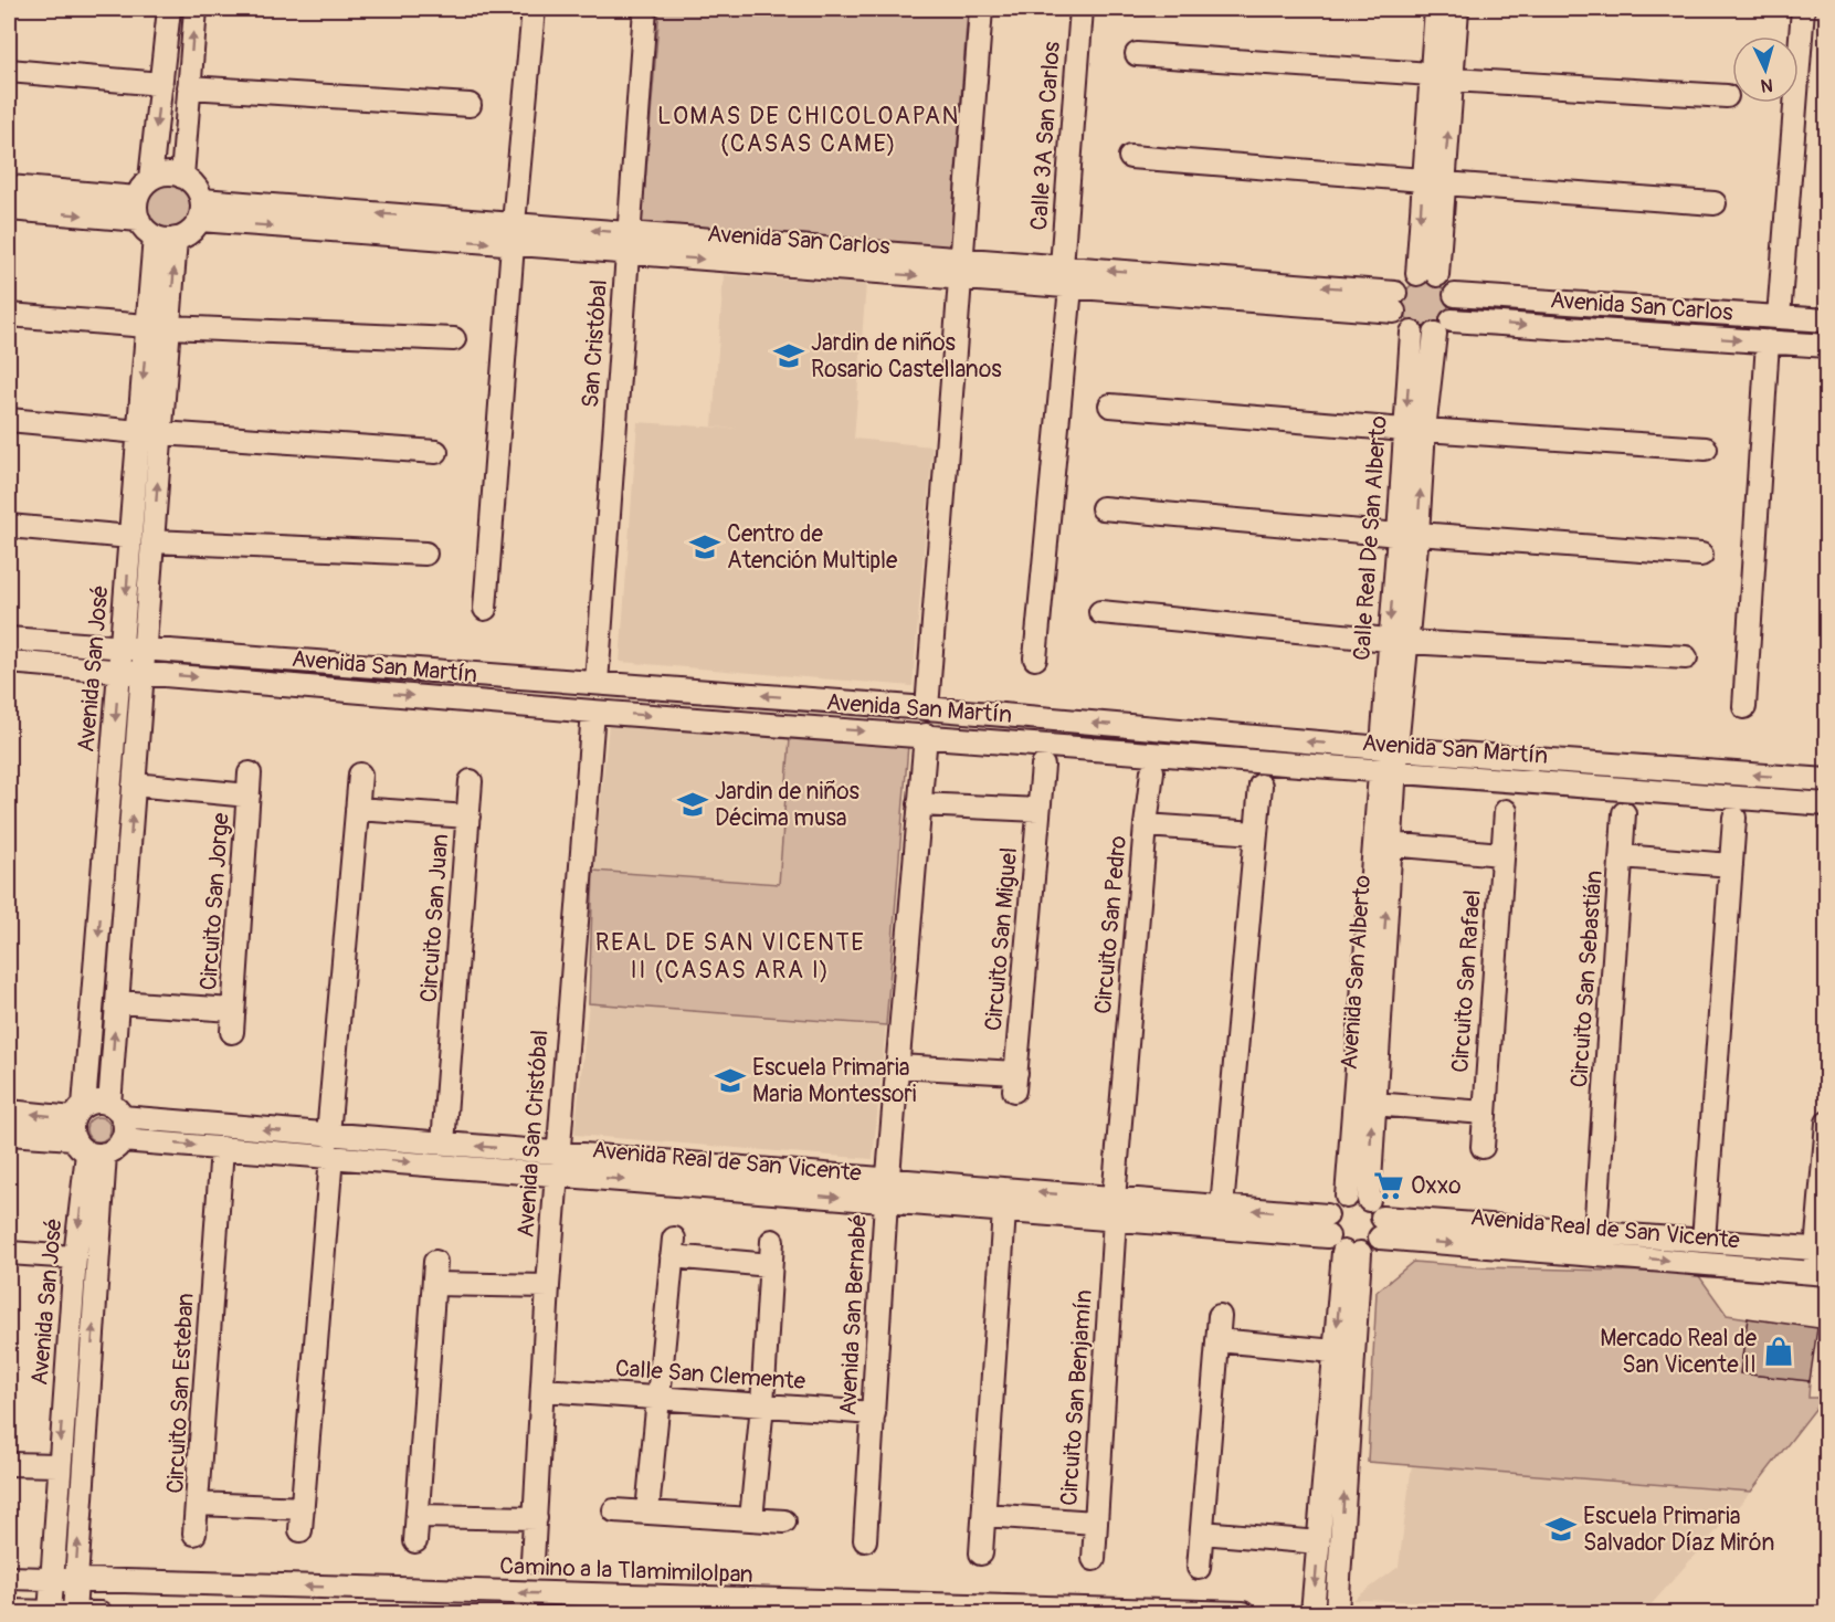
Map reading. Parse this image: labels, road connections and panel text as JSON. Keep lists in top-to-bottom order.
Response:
{
  "streets": {
    "street": [
      "Calle 3A San Carlos",
      "Avenida San Carlos",
      "San Cristóbal",
      "Calle Real De San Alberto",
      "Avenida San Martín",
      "Avenida San José",
      "Circuito San Jorge",
      "Circuito San Juan",
      "Circuito San Pedro",
      "Circuito San Miguel",
      "Avenida San Alberto",
      "Circuito San Sebastián",
      "Circuito San Rafael",
      "Avenida San Cristóbal",
      "Avenida Real de San Vicente",
      "Avenida San Bernabé",
      "Calle San Clemente",
      "Circuito San Esteban",
      "Circuito San Benjamín",
      "Camino a la Tlamimilolpan"
    ]
  },
  "crossings": [
    ["Calle 3A San Carlos", "Avenida San Carlos"],
    ["Avenida San Carlos", "San Cristóbal"],
    ["Avenida San Carlos", "Calle Real De San Alberto"],
    ["Avenida San Carlos", "Avenida San José"],
    ["San Cristóbal", "Avenida San Martín"],
    ["Calle Real De San Alberto", "Avenida San Martín"],
    ["Calle Real De San Alberto", "Avenida San Alberto"],
    ["Avenida San Martín", "Avenida San José"],
    ["Avenida San Martín", "Avenida San Alberto"],
    ["Avenida San Martín", "Avenida San Cristóbal"],
    ["Avenida San Martín", "Avenida San Bernabé"],
    ["Avenida San José", "Avenida Real de San Vicente"],
    ["Avenida San José", "Camino a la Tlamimilolpan"],
    ["Circuito San Juan", "Avenida Real de San Vicente"],
    ["Circuito San Pedro", "Avenida Real de San Vicente"],
    ["Circuito San Pedro", "Circuito San Benjamín"],
    ["Circuito San Miguel", "Avenida San Bernabé"],
    ["Avenida San Alberto", "Avenida Real de San Vicente"],
    ["Circuito San Sebastián", "Avenida Real de San Vicente"],
    ["Avenida San Cristóbal", "Avenida Real de San Vicente"],
    ["Avenida San Cristóbal", "Calle San Clemente"],
    ["Avenida Real de San Vicente", "Avenida San Bernabé"],
    ["Avenida Real de San Vicente", "Circuito San Esteban"],
    ["Avenida Real de San Vicente", "Circuito San Benjamín"],
    ["Avenida San Bernabé", "Calle San Clemente"]
  ],
  "districts": ["LOMAS DE CHICOLOAPAN (CASAS CAME)", "REAL DE SAN VICENTE II (CASAS ARA I)"],
  "places": {
    "school or university": [
      "Jardin de niños Rosario Castellanos",
      "Centro de Atención Multiple",
      "Jardin de niños Décima musa",
      "Escuela Primaria Maria Montessori",
      "Escuela Primaria Salvador Díaz Mirón"
    ],
    "supermarket": ["Oxxo"],
    "shop": ["Mercado Real de San Vicente II"]
  },
  "north": "bottom"
}
